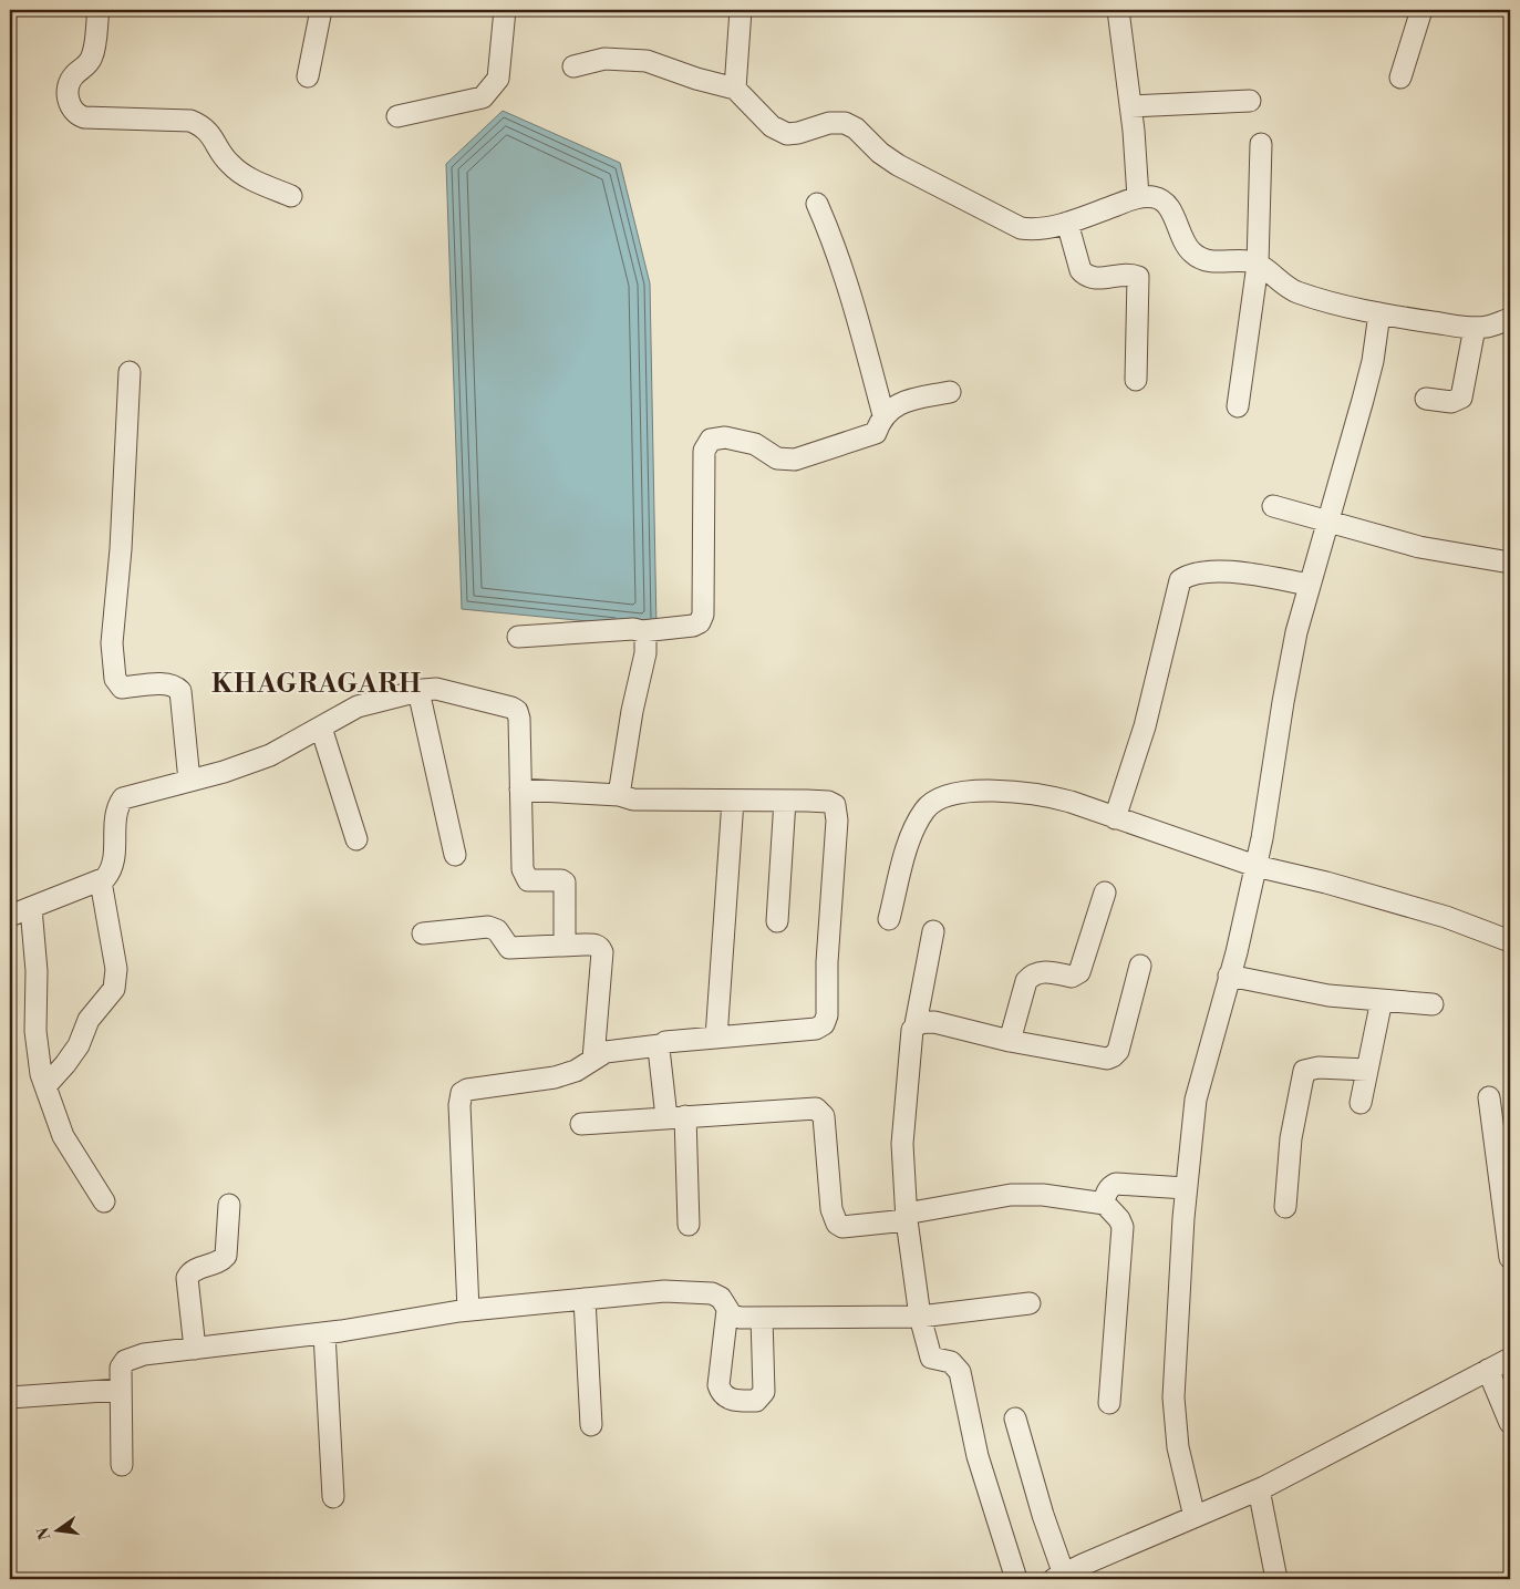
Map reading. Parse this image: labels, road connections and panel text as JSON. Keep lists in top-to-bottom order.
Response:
{
  "districts": ["KHAGRAGARH"],
  "north": "left"
}
